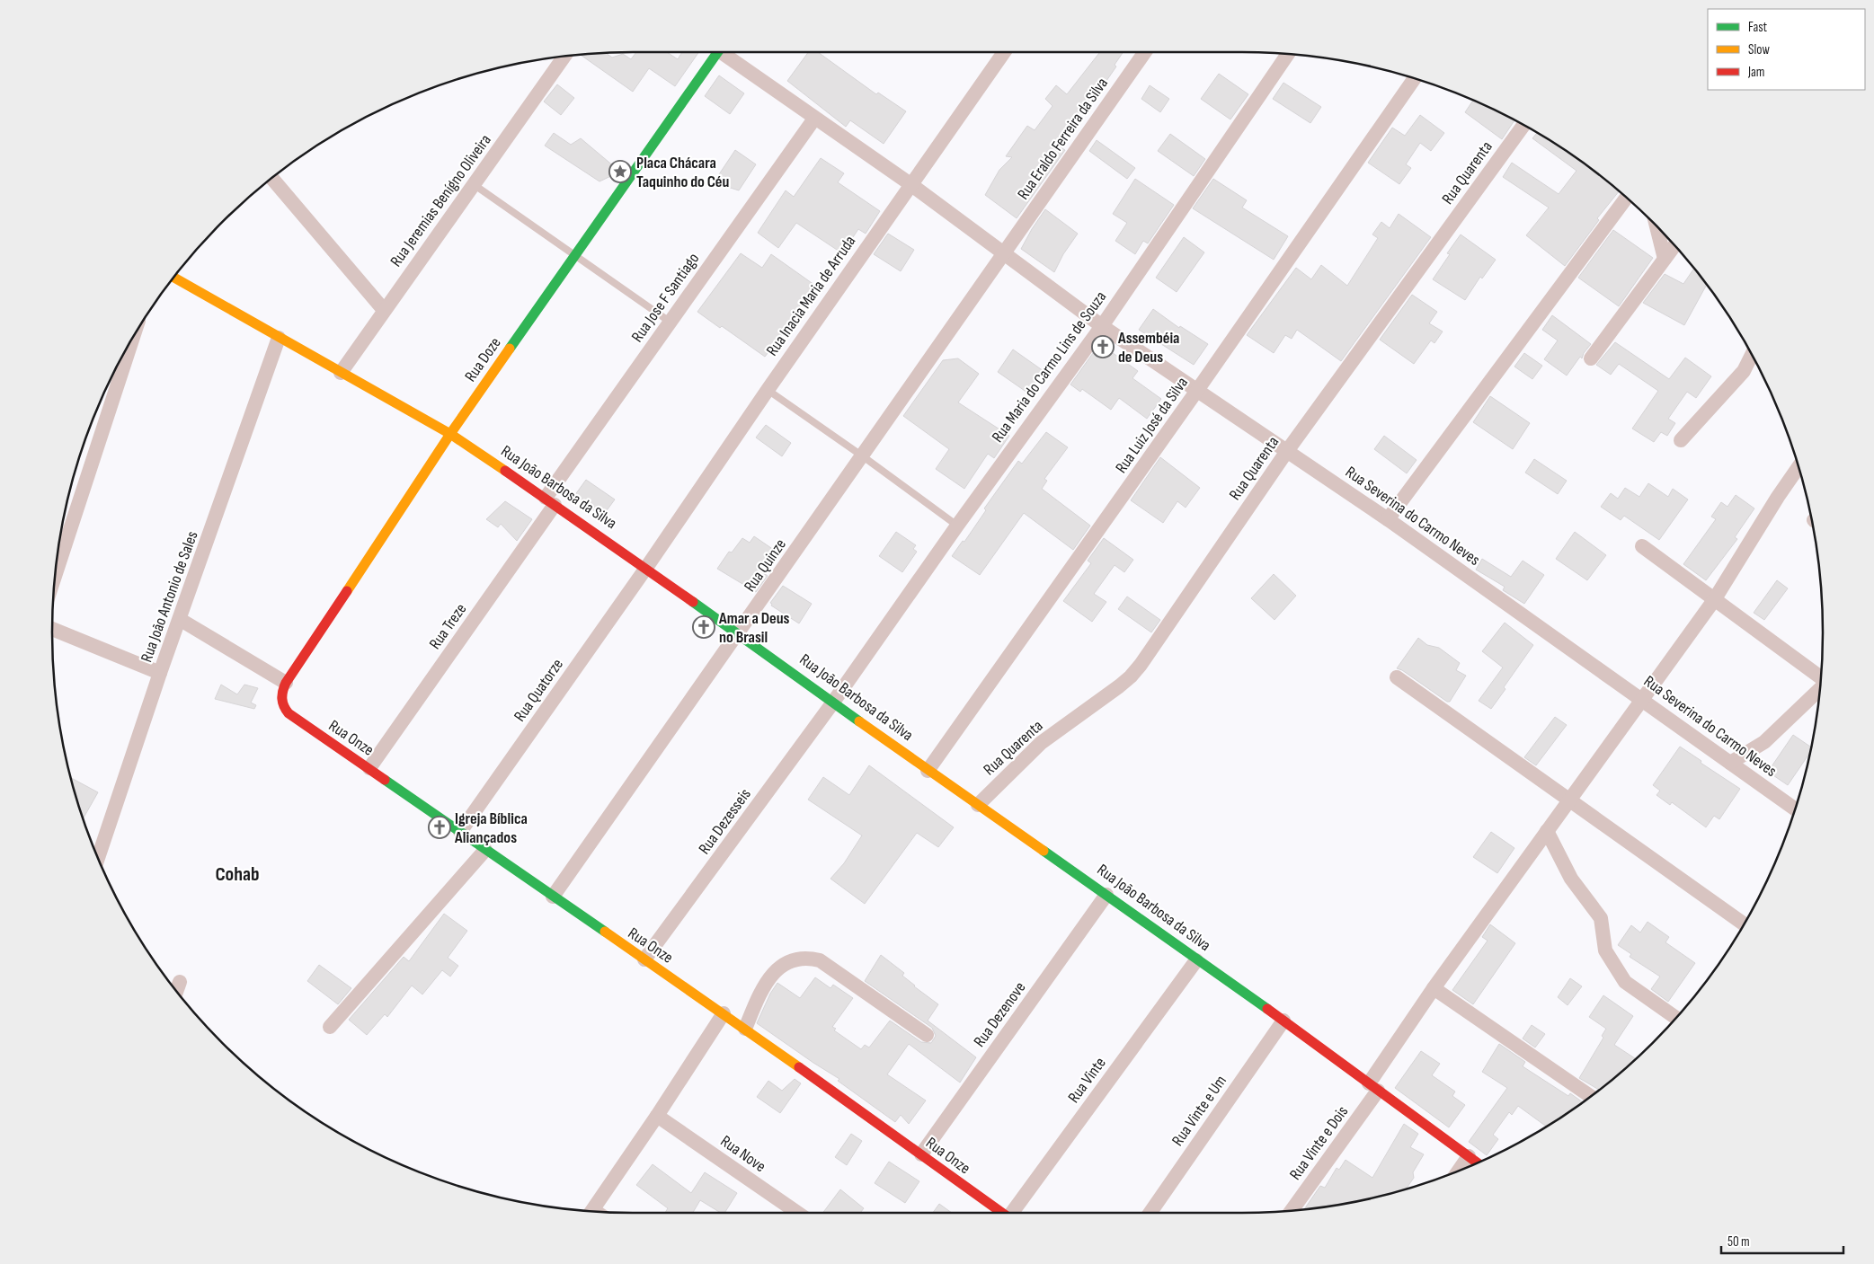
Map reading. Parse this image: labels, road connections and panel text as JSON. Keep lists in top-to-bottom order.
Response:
{
  "streets": {
    "street": [
      "Rua Eraldo Ferreira da Silva",
      "Rua Quarenta",
      "Rua Jeremias Benígno Oliveira",
      "Rua Inacia Maria de Arruda",
      "Rua Jose F Santiago",
      "Rua Doze",
      "Rua Maria do Carmo Lins de Souza",
      "Rua Luiz José da Silva",
      "Rua João Barbosa da Silva",
      "Rua Severina do Carmo Neves",
      "Rua Quinze",
      "Rua João Antonio de Sales",
      "Rua Treze",
      "Rua Quatorze",
      "Rua Onze",
      "Rua Dezesseis",
      "Rua Dezenove",
      "Rua Vinte",
      "Rua Vinte e Um",
      "Rua Vinte e Dois",
      "Rua Nove"
    ]
  },
  "crossings": [
    ["Rua Eraldo Ferreira da Silva", "Rua Severina do Carmo Neves"],
    ["Rua Eraldo Ferreira da Silva", "Rua Quinze"],
    ["Rua Quarenta", "Rua João Barbosa da Silva"],
    ["Rua Quarenta", "Rua Severina do Carmo Neves"],
    ["Rua Jeremias Benígno Oliveira", "Rua João Barbosa da Silva"],
    ["Rua Inacia Maria de Arruda", "Rua João Barbosa da Silva"],
    ["Rua Inacia Maria de Arruda", "Rua Severina do Carmo Neves"],
    ["Rua Inacia Maria de Arruda", "Rua Quatorze"],
    ["Rua Jose F Santiago", "Rua João Barbosa da Silva"],
    ["Rua Jose F Santiago", "Rua Severina do Carmo Neves"],
    ["Rua Jose F Santiago", "Rua Treze"],
    ["Rua Doze", "Rua João Barbosa da Silva"],
    ["Rua Doze", "Rua Onze"],
    ["Rua Maria do Carmo Lins de Souza", "Rua João Barbosa da Silva"],
    ["Rua Maria do Carmo Lins de Souza", "Rua Severina do Carmo Neves"],
    ["Rua Maria do Carmo Lins de Souza", "Rua Dezesseis"],
    ["Rua Luiz José da Silva", "Rua João Barbosa da Silva"],
    ["Rua Luiz José da Silva", "Rua Severina do Carmo Neves"],
    ["Rua João Barbosa da Silva", "Rua Quinze"],
    ["Rua João Barbosa da Silva", "Rua João Antonio de Sales"],
    ["Rua João Barbosa da Silva", "Rua Treze"],
    ["Rua João Barbosa da Silva", "Rua Quatorze"],
    ["Rua João Barbosa da Silva", "Rua Dezesseis"],
    ["Rua João Barbosa da Silva", "Rua Dezenove"],
    ["Rua João Barbosa da Silva", "Rua Vinte"],
    ["Rua João Barbosa da Silva", "Rua Vinte e Um"],
    ["Rua João Barbosa da Silva", "Rua Vinte e Dois"],
    ["Rua Severina do Carmo Neves", "Rua Quinze"],
    ["Rua Severina do Carmo Neves", "Rua Vinte e Dois"],
    ["Rua Quinze", "Rua Onze"],
    ["Rua Treze", "Rua Onze"],
    ["Rua Quatorze", "Rua Onze"],
    ["Rua Onze", "Rua Dezesseis"],
    ["Rua Onze", "Rua Dezenove"]
  ],
  "districts": ["Cohab"],
  "places": {
    "place": ["Placa Chácara Taquinho do Céu"],
    "church": ["Assembéia de Deus", "Amar a Deus no Brasil", "Igreja Bíblica Aliançados"]
  },
  "legend": ["Fast", "Slow", "Jam"],
  "scale_bar": "50 m"
}
